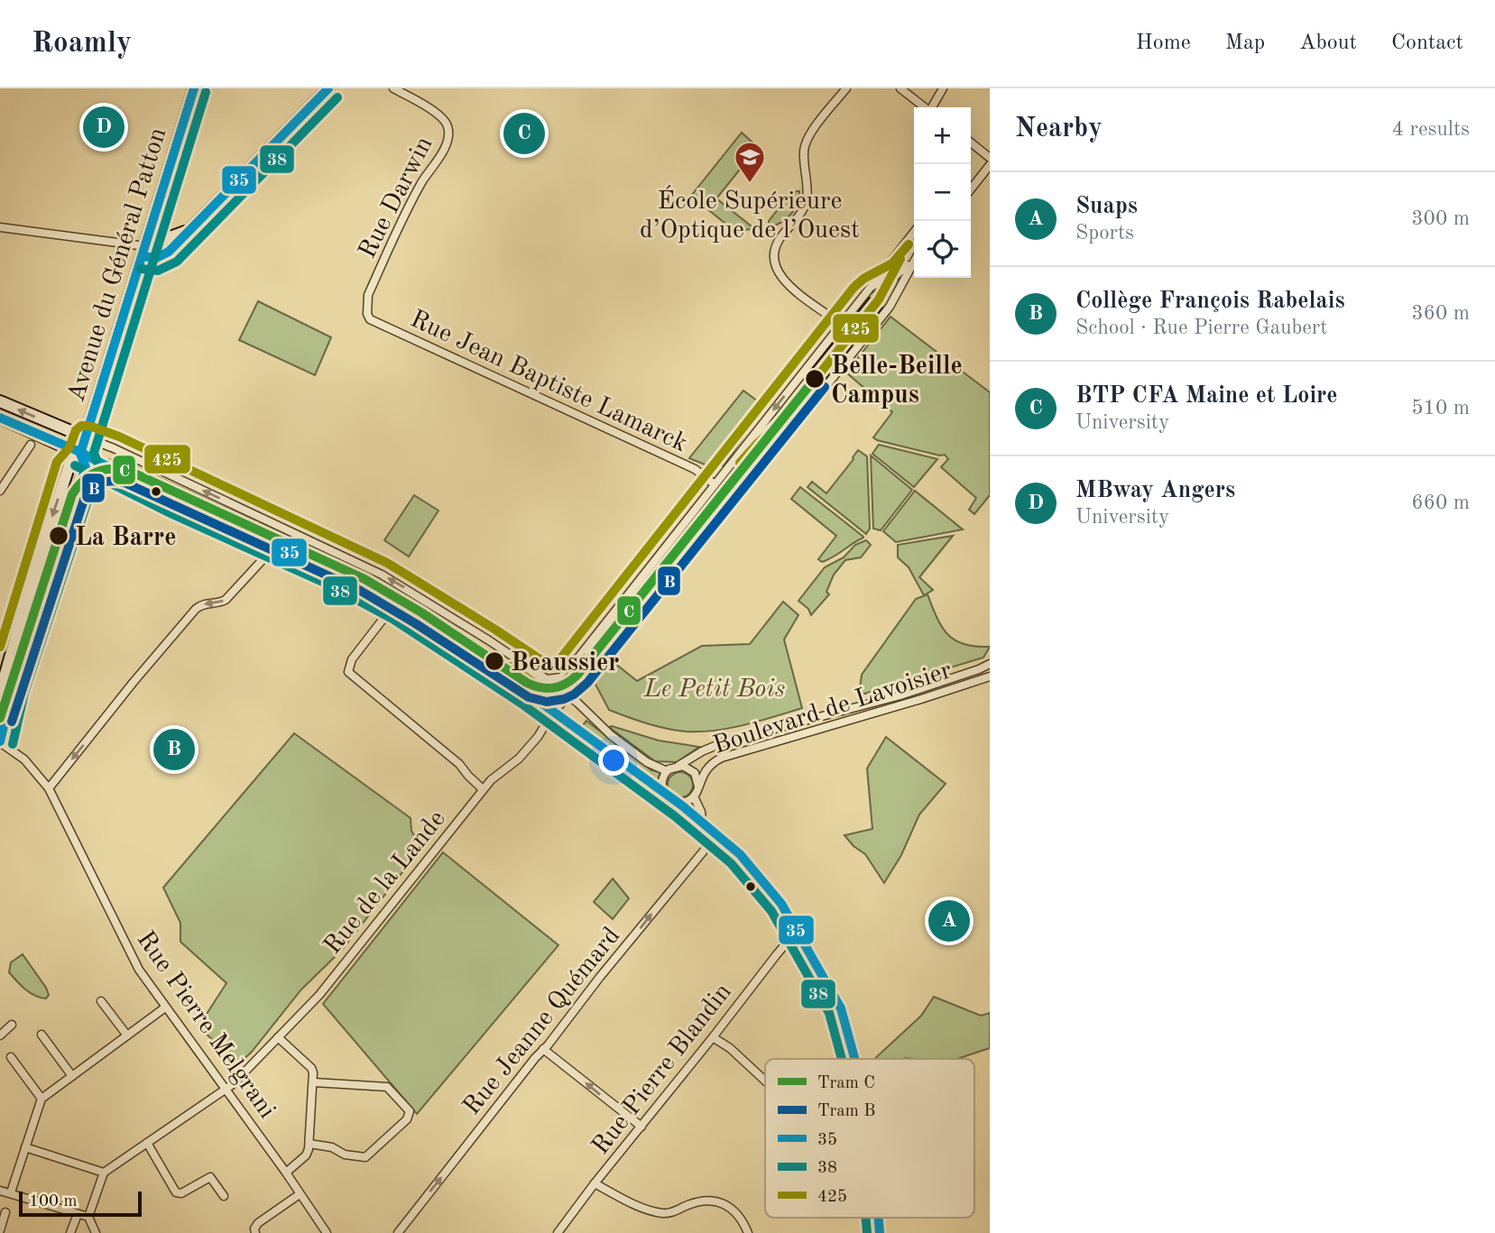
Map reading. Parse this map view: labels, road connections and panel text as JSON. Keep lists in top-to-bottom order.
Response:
{
  "streets": {
    "street": [
      "Rue Darwin",
      "Avenue du Général Patton",
      "Rue Jean Baptiste Lamarck",
      "Boulevard de Lavoisier",
      "Rue de la Lande",
      "Rue Jeanne Quémard",
      "Rue Pierre Melgrani",
      "Rue Pierre Blandin"
    ]
  },
  "crossings": [
    ["Rue Darwin", "Rue Jean Baptiste Lamarck"],
    ["Avenue du Général Patton", "Rue Pierre Melgrani"],
    ["Rue de la Lande", "Rue Pierre Melgrani"]
  ],
  "one_way": ["Rue Jeanne Quémard"],
  "parks": ["Le Petit Bois"],
  "places": {
    "school or university": ["École Supérieure d’Optique de l’Ouest"],
    "other": ["Belle-Beille Campus", "La Barre", "Beaussier"]
  },
  "lines": [
    "transit line 35",
    "transit line 38",
    "transit line 425",
    "tram line C",
    "tram line B"
  ],
  "legend": [
    "Tram C",
    "Tram B",
    "35",
    "38",
    "425"
  ],
  "scale_bar": "100 m",
  "page": {
    "header": "Roamly",
    "nav": [
      "Home",
      "Map",
      "About",
      "Contact"
    ],
    "heading": ["Nearby", "4 results"],
    "pins": [
      "D",
      "C",
      "B",
      "A"
    ],
    "map_buttons": ["+", "−"],
    "list": [
      {
        "mark": "A",
        "name": "Suaps",
        "note": "Sports",
        "value": "300 m"
      },
      {
        "mark": "B",
        "name": "Collège François Rabelais",
        "note": "School · Rue Pierre Gaubert",
        "value": "360 m"
      },
      {
        "mark": "C",
        "name": "BTP CFA Maine et Loire",
        "note": "University",
        "value": "510 m"
      },
      {
        "mark": "D",
        "name": "MBway Angers",
        "note": "University",
        "value": "660 m"
      }
    ],
    "scale": "100 m"
  }
}
